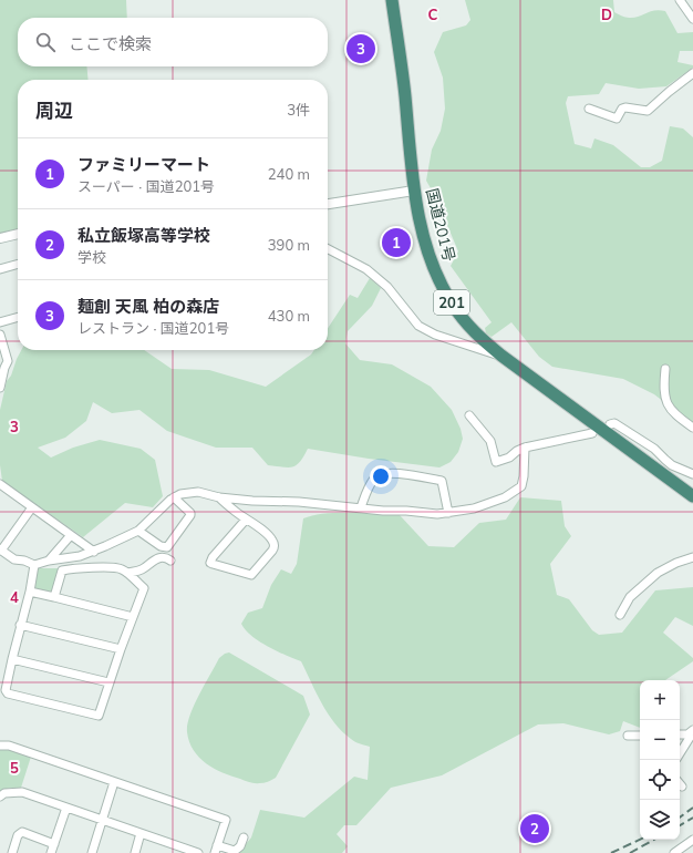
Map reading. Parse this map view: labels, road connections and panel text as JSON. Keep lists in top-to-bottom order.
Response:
{
  "streets": {
    "highway": ["国道201号", "201"]
  },
  "page": {
    "search": "ここで検索",
    "pins": ["3", "1", "2"],
    "heading": ["周辺", "3件"],
    "list": [
      {
        "mark": "1",
        "name": "ファミリーマート",
        "note": "スーパー · 国道201号",
        "value": "240 m"
      },
      {
        "mark": "2",
        "name": "私立飯塚高等学校",
        "note": "学校",
        "value": "390 m"
      },
      {
        "mark": "3",
        "name": "麺創 天風 柏の森店",
        "note": "レストラン · 国道201号",
        "value": "430 m"
      }
    ],
    "map_buttons": ["+", "−"]
  },
  "grid": {
    "columns": ["C", "D"],
    "rows": ["3", "4", "5"]
  }
}
